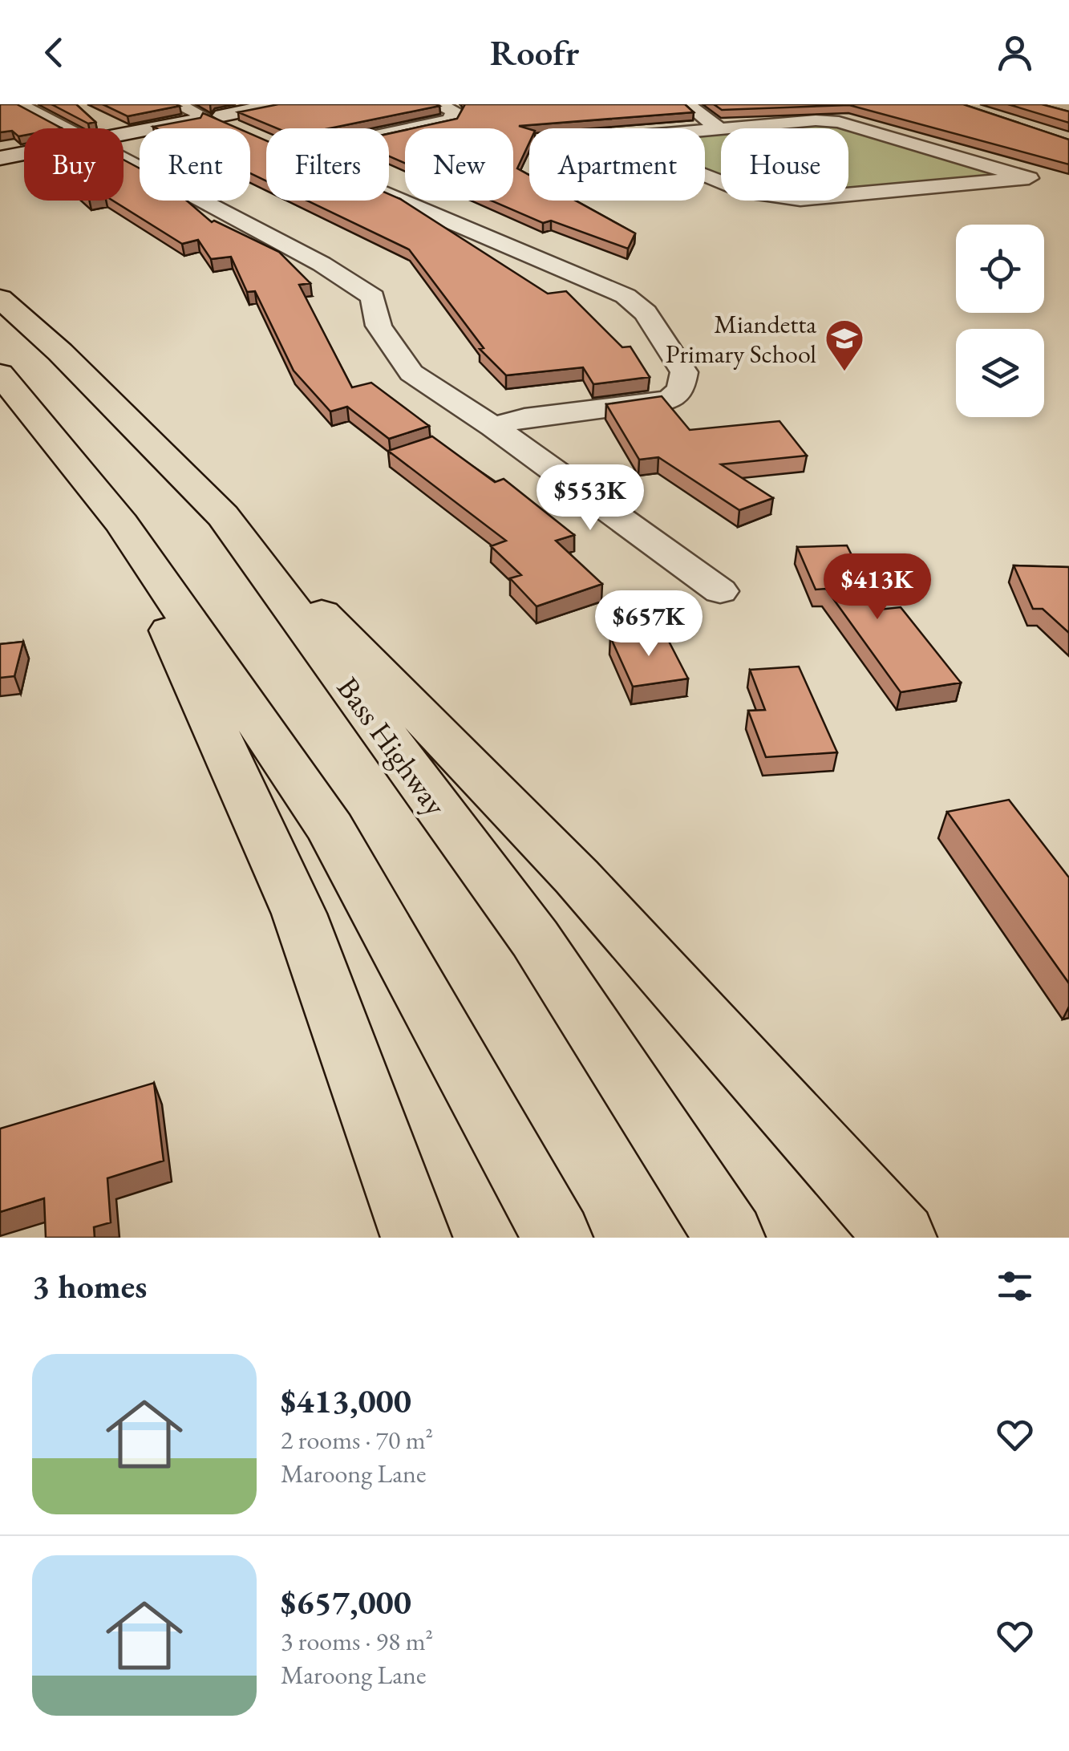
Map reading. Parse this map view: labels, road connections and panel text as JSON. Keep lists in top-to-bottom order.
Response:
{
  "streets": {
    "highway": ["Bass Highway"]
  },
  "places": {
    "school or university": ["Miandetta Primary School"]
  },
  "page": {
    "header": "Roofr",
    "chip": [
      "Buy",
      "Rent",
      "Filters",
      "New",
      "Apartment",
      "House"
    ],
    "price": ["$553K", "$413K", "$657K"],
    "heading": "3 homes",
    "list": [
      {
        "name": "$413,000",
        "note": "2 rooms · 70 m² · Maroong Lane"
      },
      {
        "name": "$657,000",
        "note": "3 rooms · 98 m² · Maroong Lane"
      }
    ]
  }
}
